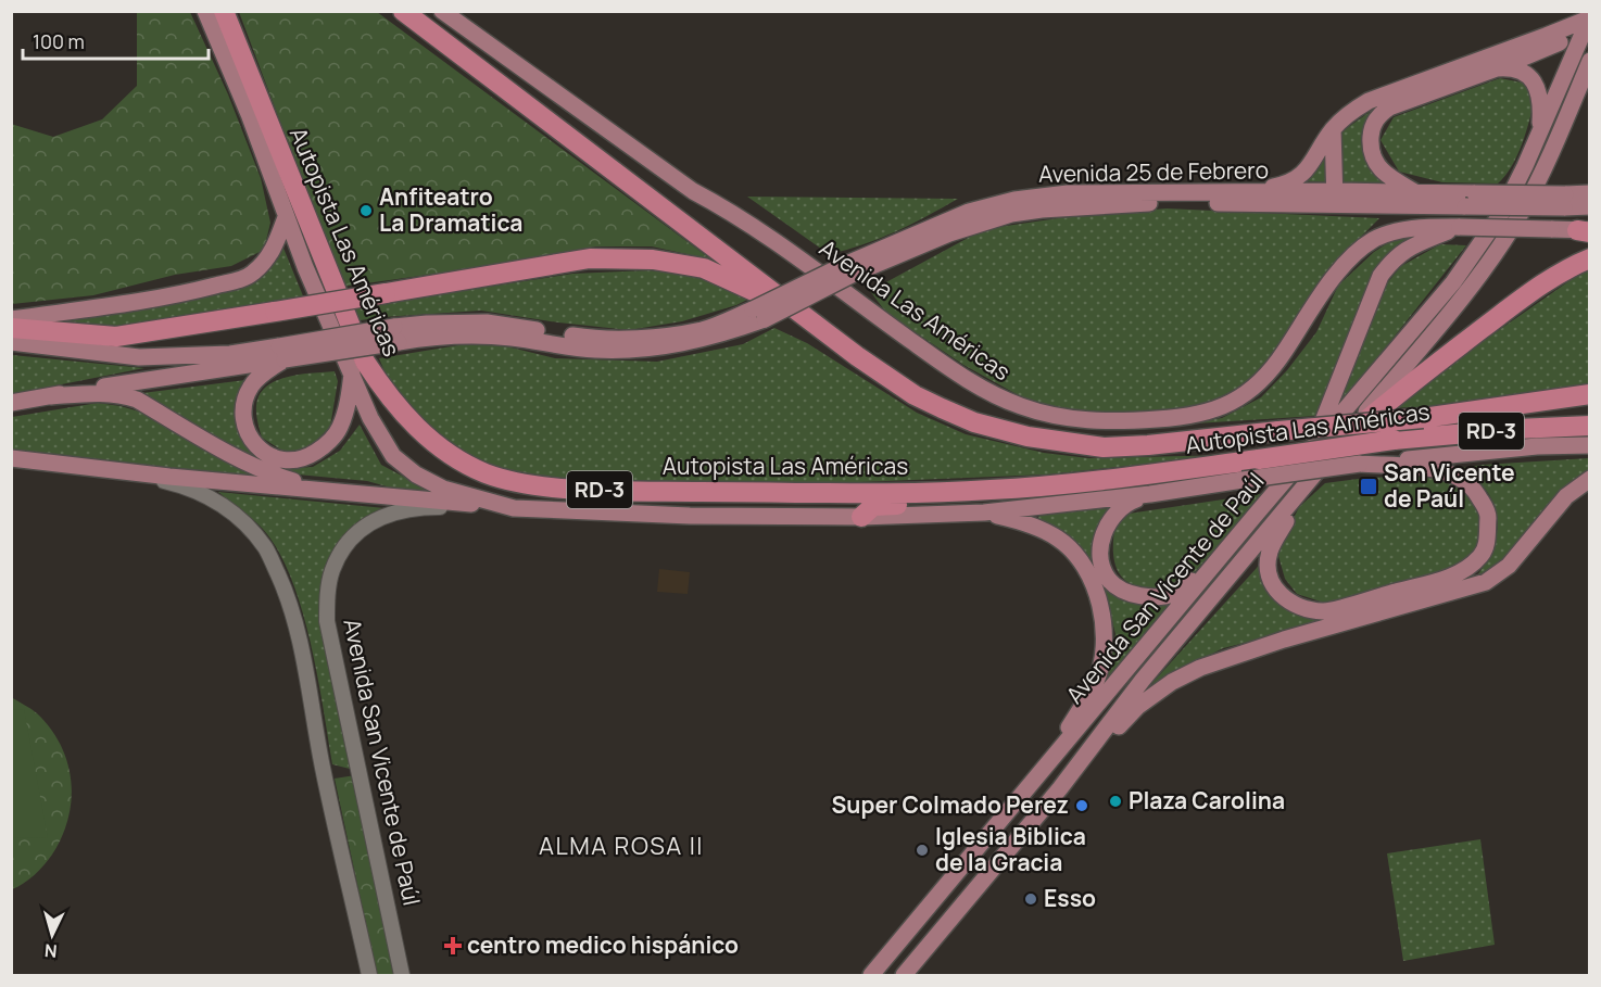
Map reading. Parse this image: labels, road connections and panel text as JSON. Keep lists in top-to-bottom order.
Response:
{
  "streets": {
    "highway": ["Autopista Las Américas", "RD-3"],
    "main road": ["Avenida 25 de Febrero", "Avenida Las Américas", "Avenida San Vicente de Paúl"]
  },
  "districts": ["ALMA ROSA II"],
  "places": {
    "other": [
      "Anfiteatro La Dramatica",
      "Plaza Carolina",
      "Super Colmado Perez",
      "Iglesia Biblica de la Gracia",
      "Esso"
    ],
    "transit": ["San Vicente de Paúl"],
    "health": ["centro medico hispánico"]
  },
  "scale_bar": "100 m",
  "north": "bottom"
}
